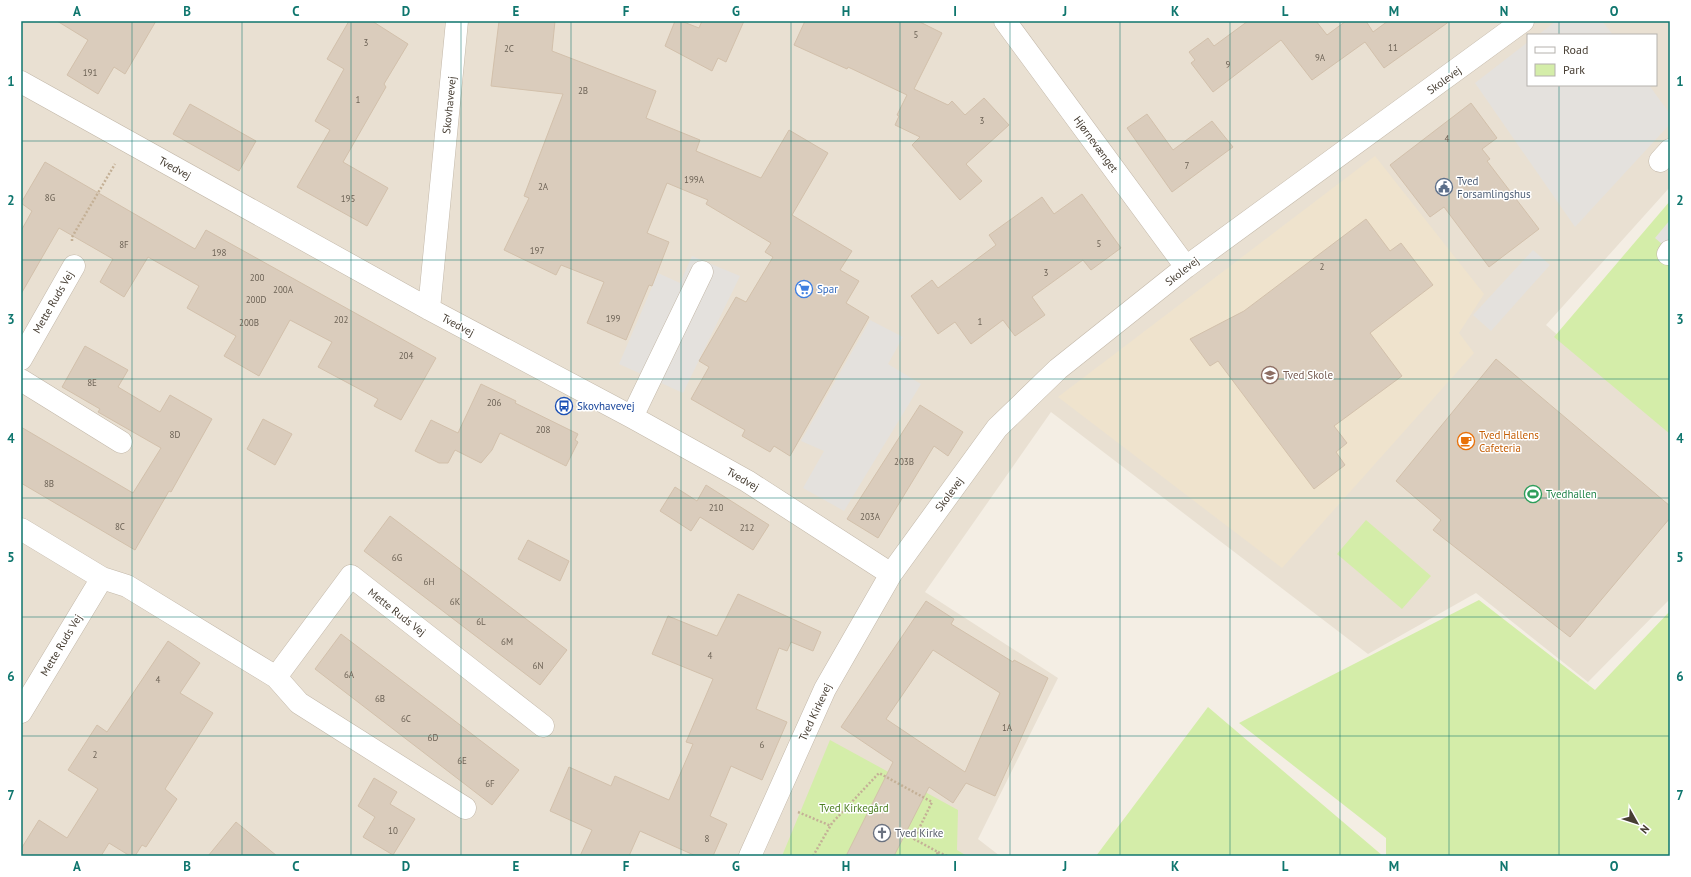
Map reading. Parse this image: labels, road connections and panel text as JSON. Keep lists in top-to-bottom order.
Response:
{
  "streets": {
    "street": [
      "Skolevej",
      "Skovhavevej",
      "Hjørnevænget",
      "Tvedvej",
      "Mette Ruds Vej",
      "Tved Kirkevej"
    ]
  },
  "crossings": [
    ["Skolevej", "Hjørnevænget"],
    ["Skolevej", "Tvedvej"],
    ["Skolevej", "Tved Kirkevej"],
    ["Skovhavevej", "Tvedvej"],
    ["Tvedvej", "Tved Kirkevej"]
  ],
  "parks": ["Tved Kirkegård"],
  "places": {
    "public building": ["Tved Forsamlingshus"],
    "supermarket": ["Spar"],
    "school or university": ["Tved Skole"],
    "bus stop": ["Skovhavevej"],
    "cafe": ["Tved Hallens Cafeteria"],
    "sports": ["Tvedhallen"],
    "church": ["Tved Kirke"]
  },
  "house_numbers": [
    "5",
    "3",
    "11",
    "2C",
    "9A",
    "9",
    "191",
    "2B",
    "1",
    "3",
    "4",
    "7",
    "199A",
    "2A",
    "8G",
    "195",
    "5",
    "8F",
    "197",
    "198",
    "2",
    "3",
    "200",
    "200A",
    "200D",
    "199",
    "202",
    "1",
    "200B",
    "204",
    "8E",
    "206",
    "208",
    "8D",
    "203B",
    "8B",
    "210",
    "203A",
    "8C",
    "212",
    "6G",
    "6H",
    "6K",
    "6L",
    "6M",
    "4",
    "6N",
    "6A",
    "4",
    "6B",
    "6C",
    "1A",
    "6D",
    "6",
    "2",
    "6E",
    "6F",
    "10",
    "8"
  ],
  "legend": ["Road", "Park"],
  "north": "bottom right",
  "grid": {
    "columns": [
      "A",
      "B",
      "C",
      "D",
      "E",
      "F",
      "G",
      "H",
      "I",
      "J",
      "K",
      "L",
      "M",
      "N",
      "O"
    ],
    "rows": [
      "1",
      "2",
      "3",
      "4",
      "5",
      "6",
      "7"
    ]
  }
}
